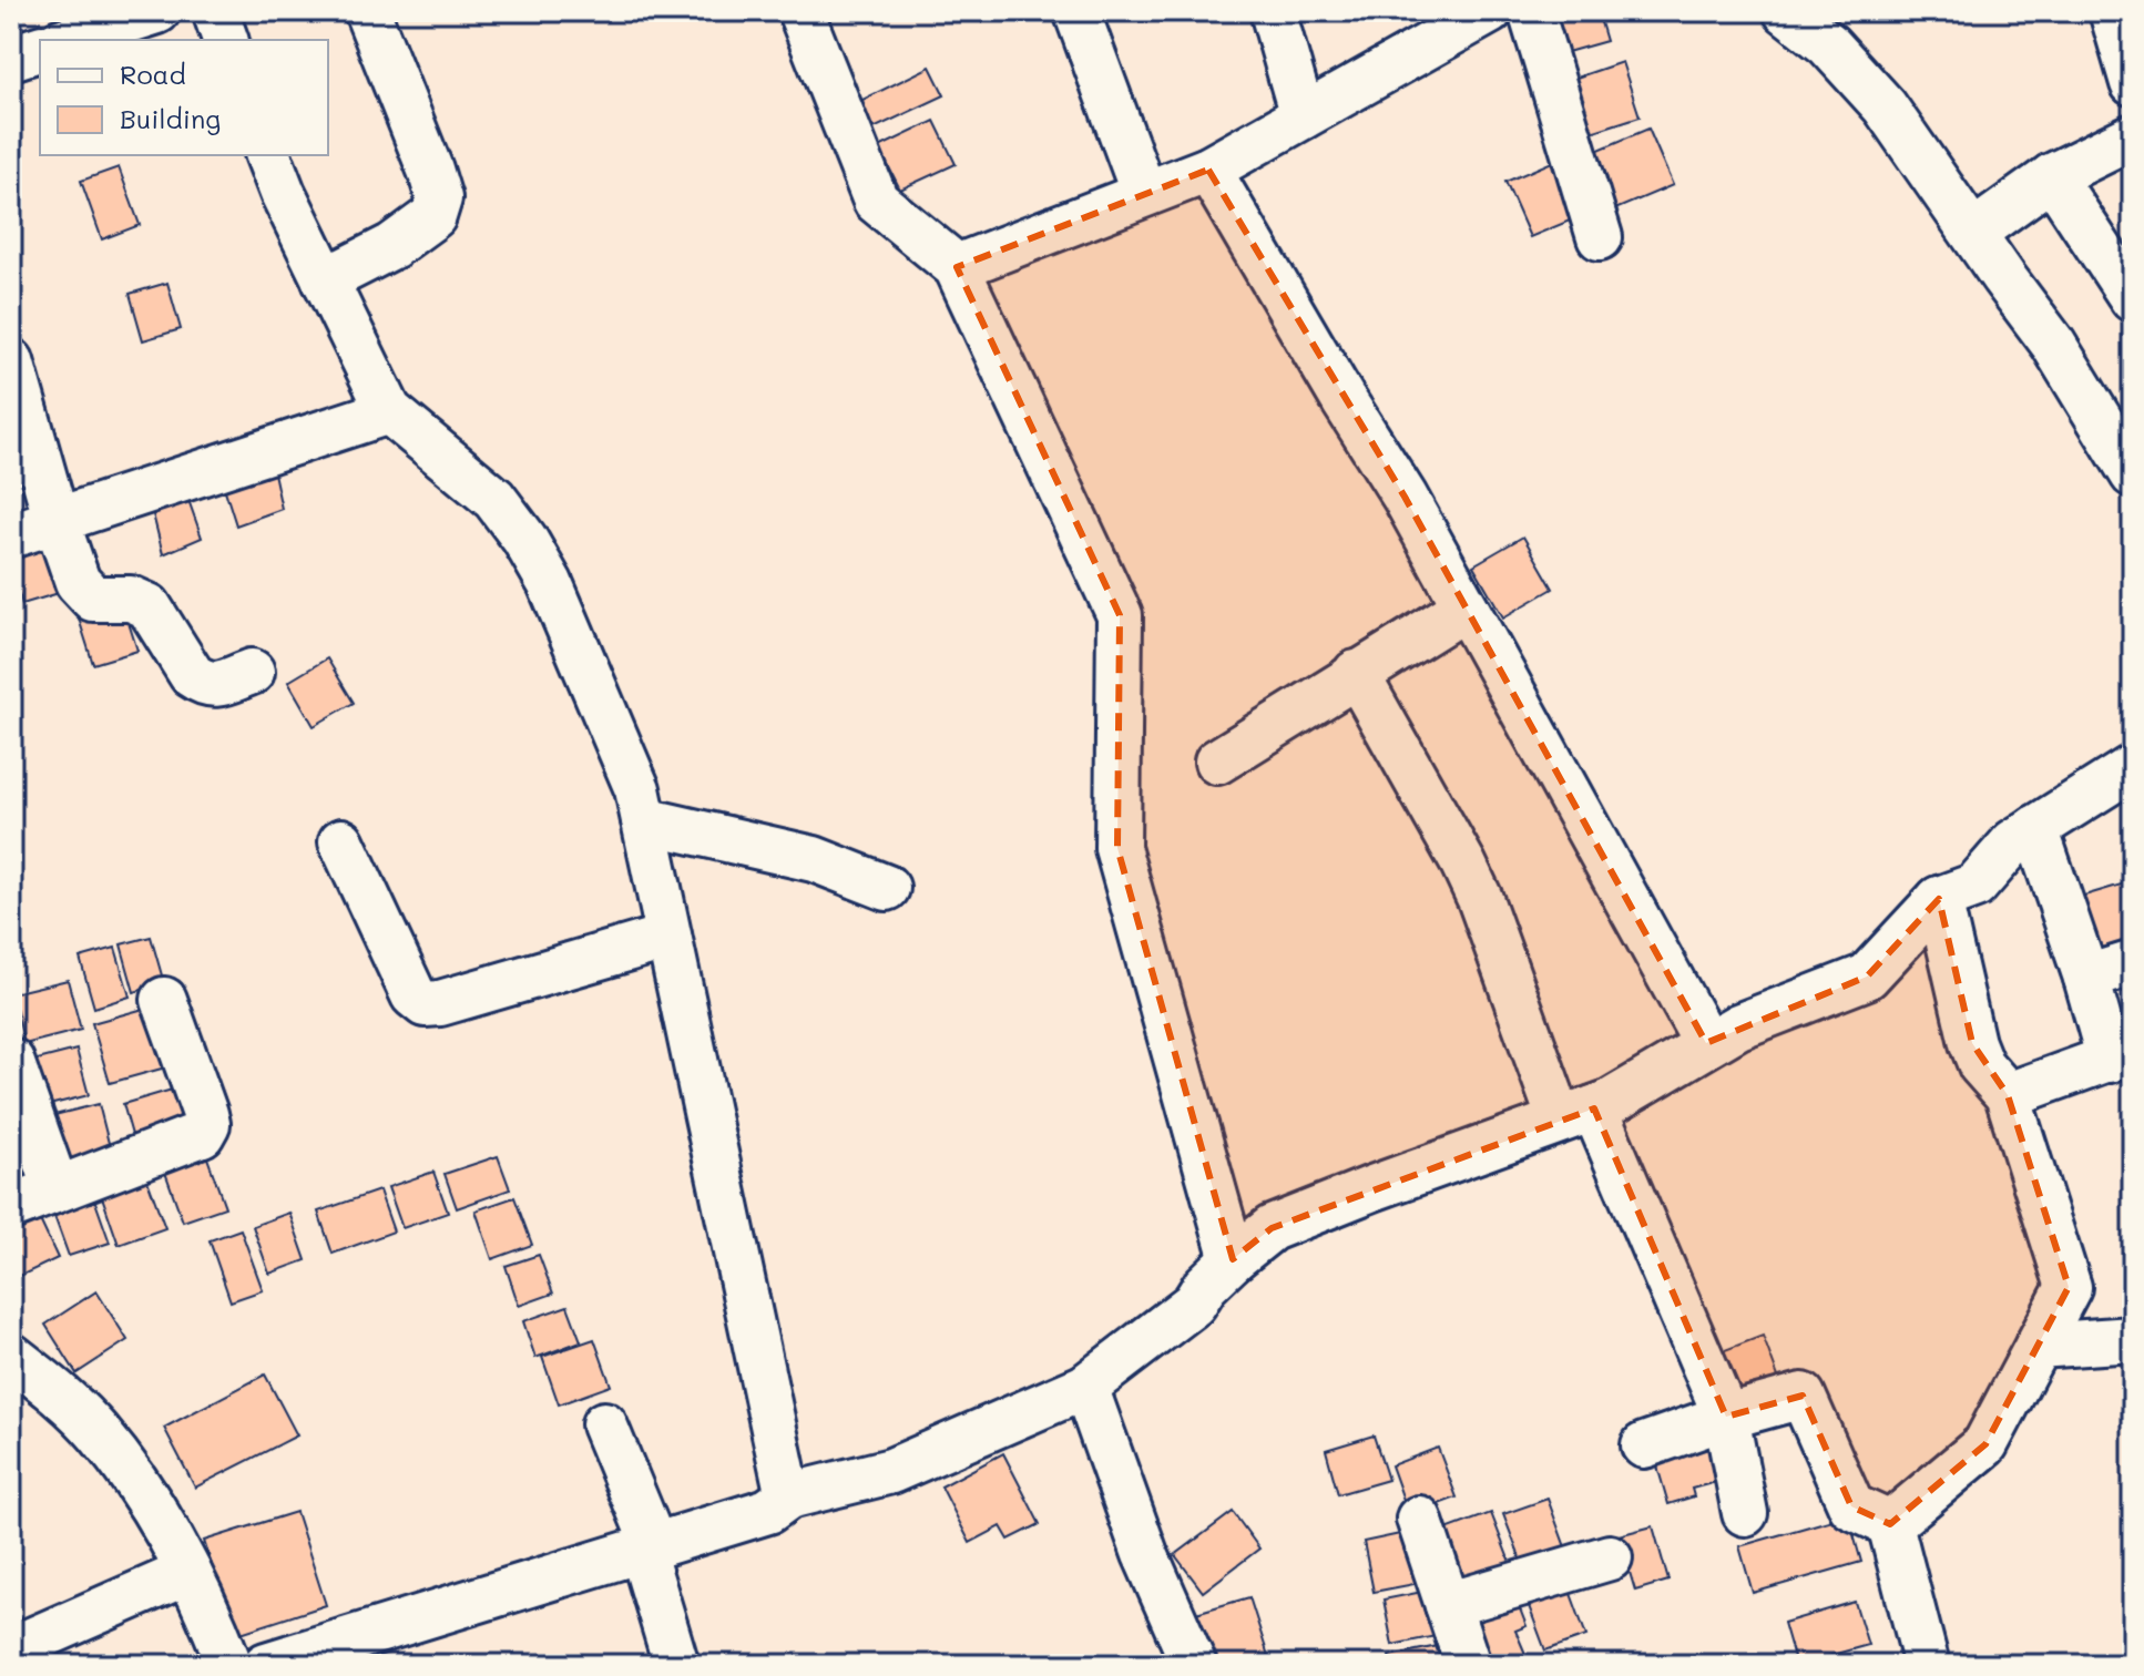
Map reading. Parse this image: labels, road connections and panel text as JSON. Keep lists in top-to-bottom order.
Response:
{
  "legend": ["Road", "Building"]
}
